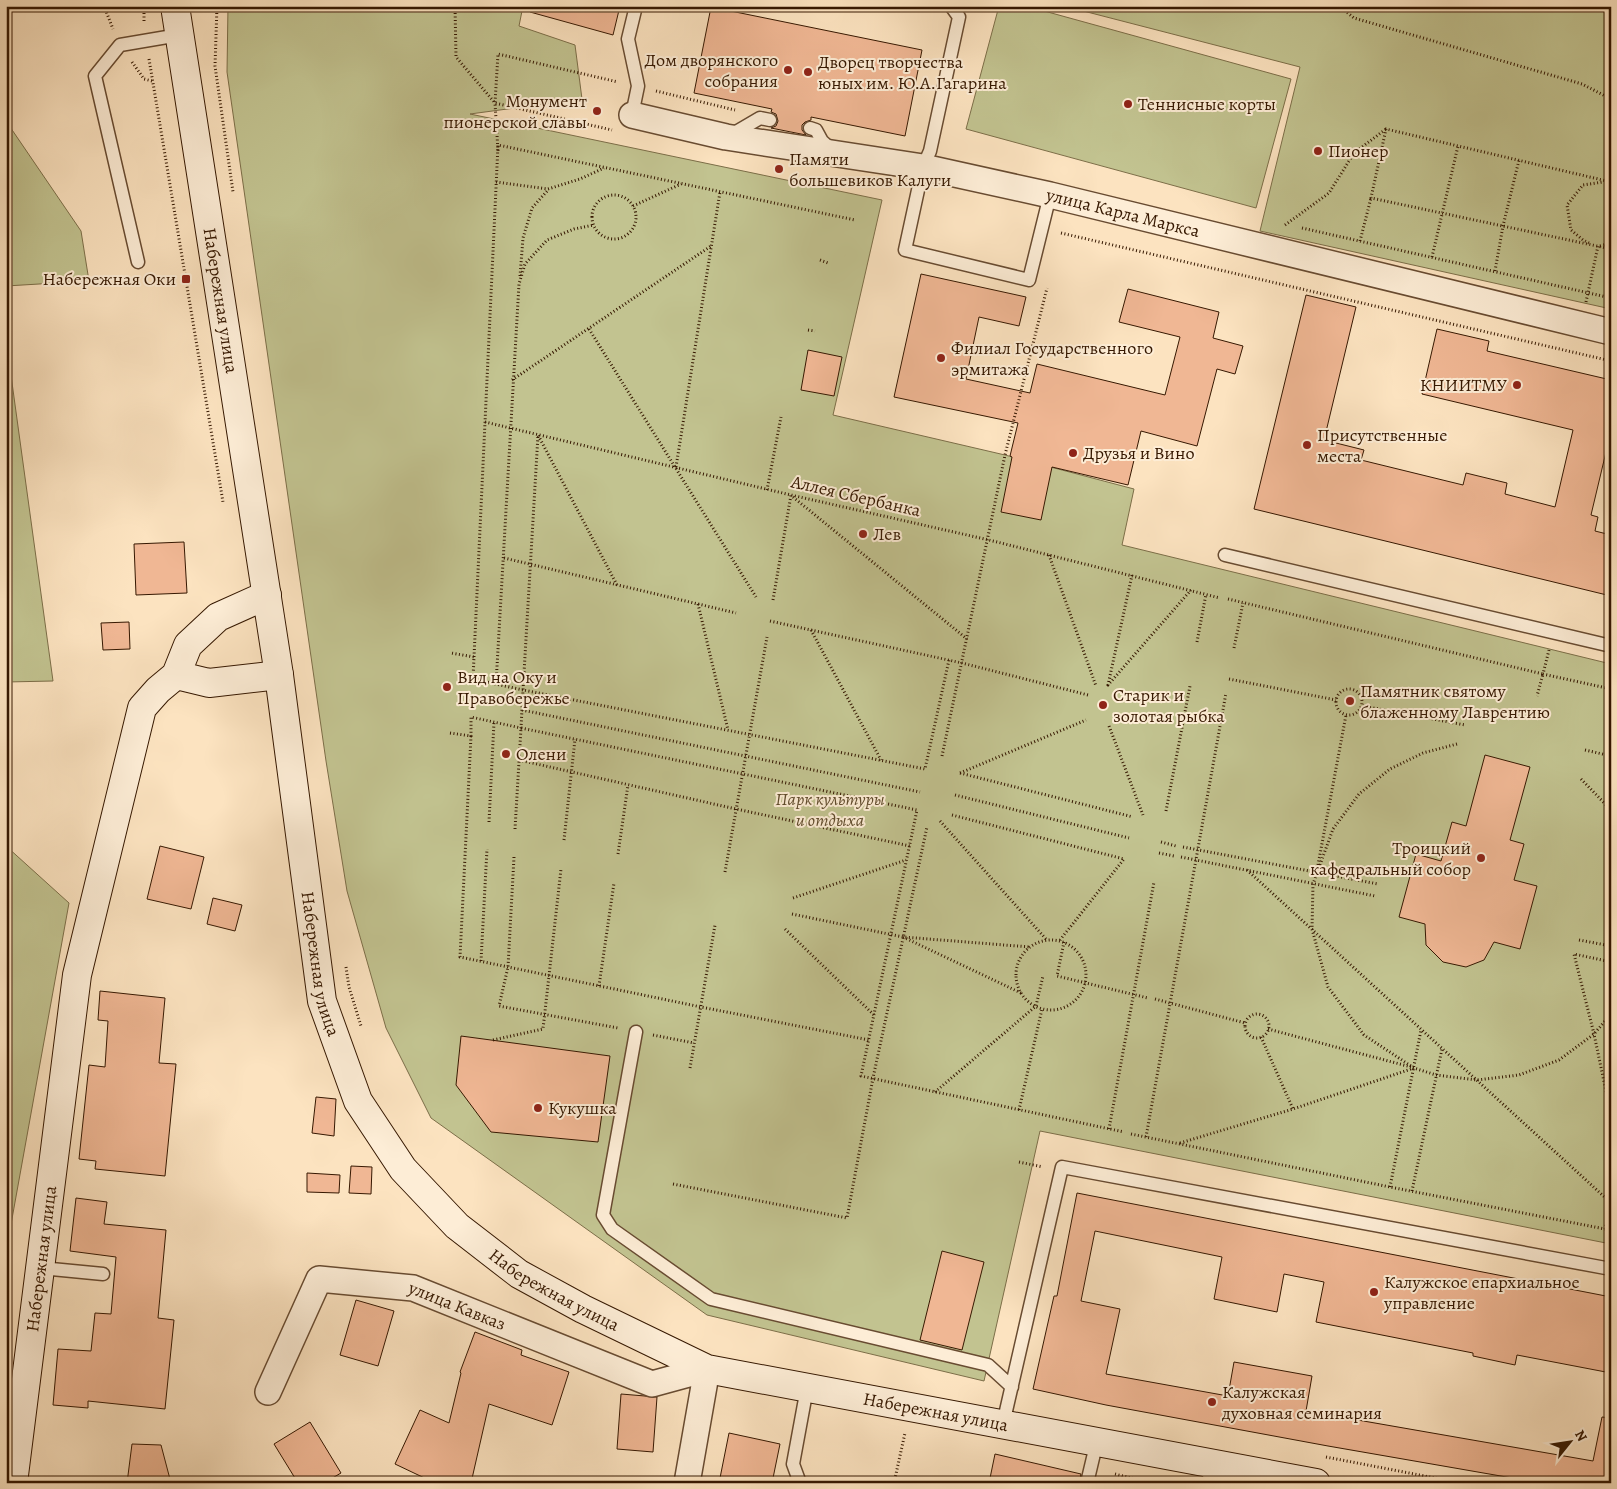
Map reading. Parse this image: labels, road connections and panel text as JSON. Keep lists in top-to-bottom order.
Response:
{
  "streets": {
    "main road": ["Набережная улица"],
    "street": ["улица Карла Маркса", "улица Кавказ"],
    "path": ["Аллея Сбербанка"]
  },
  "crossings": [
    ["Набережная улица", "улица Кавказ"]
  ],
  "parks": ["Парк культуры и отдыха"],
  "places": {
    "other": [
      "Дом дворянского собрания",
      "Дворец творчества юных им. Ю.А.Гагарина",
      "Теннисные корты",
      "Монумент пионерской славы",
      "Пионер",
      "Памяти большевиков Калуги",
      "Филиал Государственного эрмитажа",
      "КНИИТМУ",
      "Присутственные места",
      "Друзья и Вино",
      "Лев",
      "Вид на Оку и Правобережье",
      "Памятник святому блаженному Лаврентию",
      "Старик и золотая рыбка",
      "Олени",
      "Троицкий кафедральный собор",
      "Кукушка",
      "Калужское епархиальное управление",
      "Калужская духовная семинария"
    ],
    "transit": ["Набережная Оки"]
  },
  "north": "top right"
}
